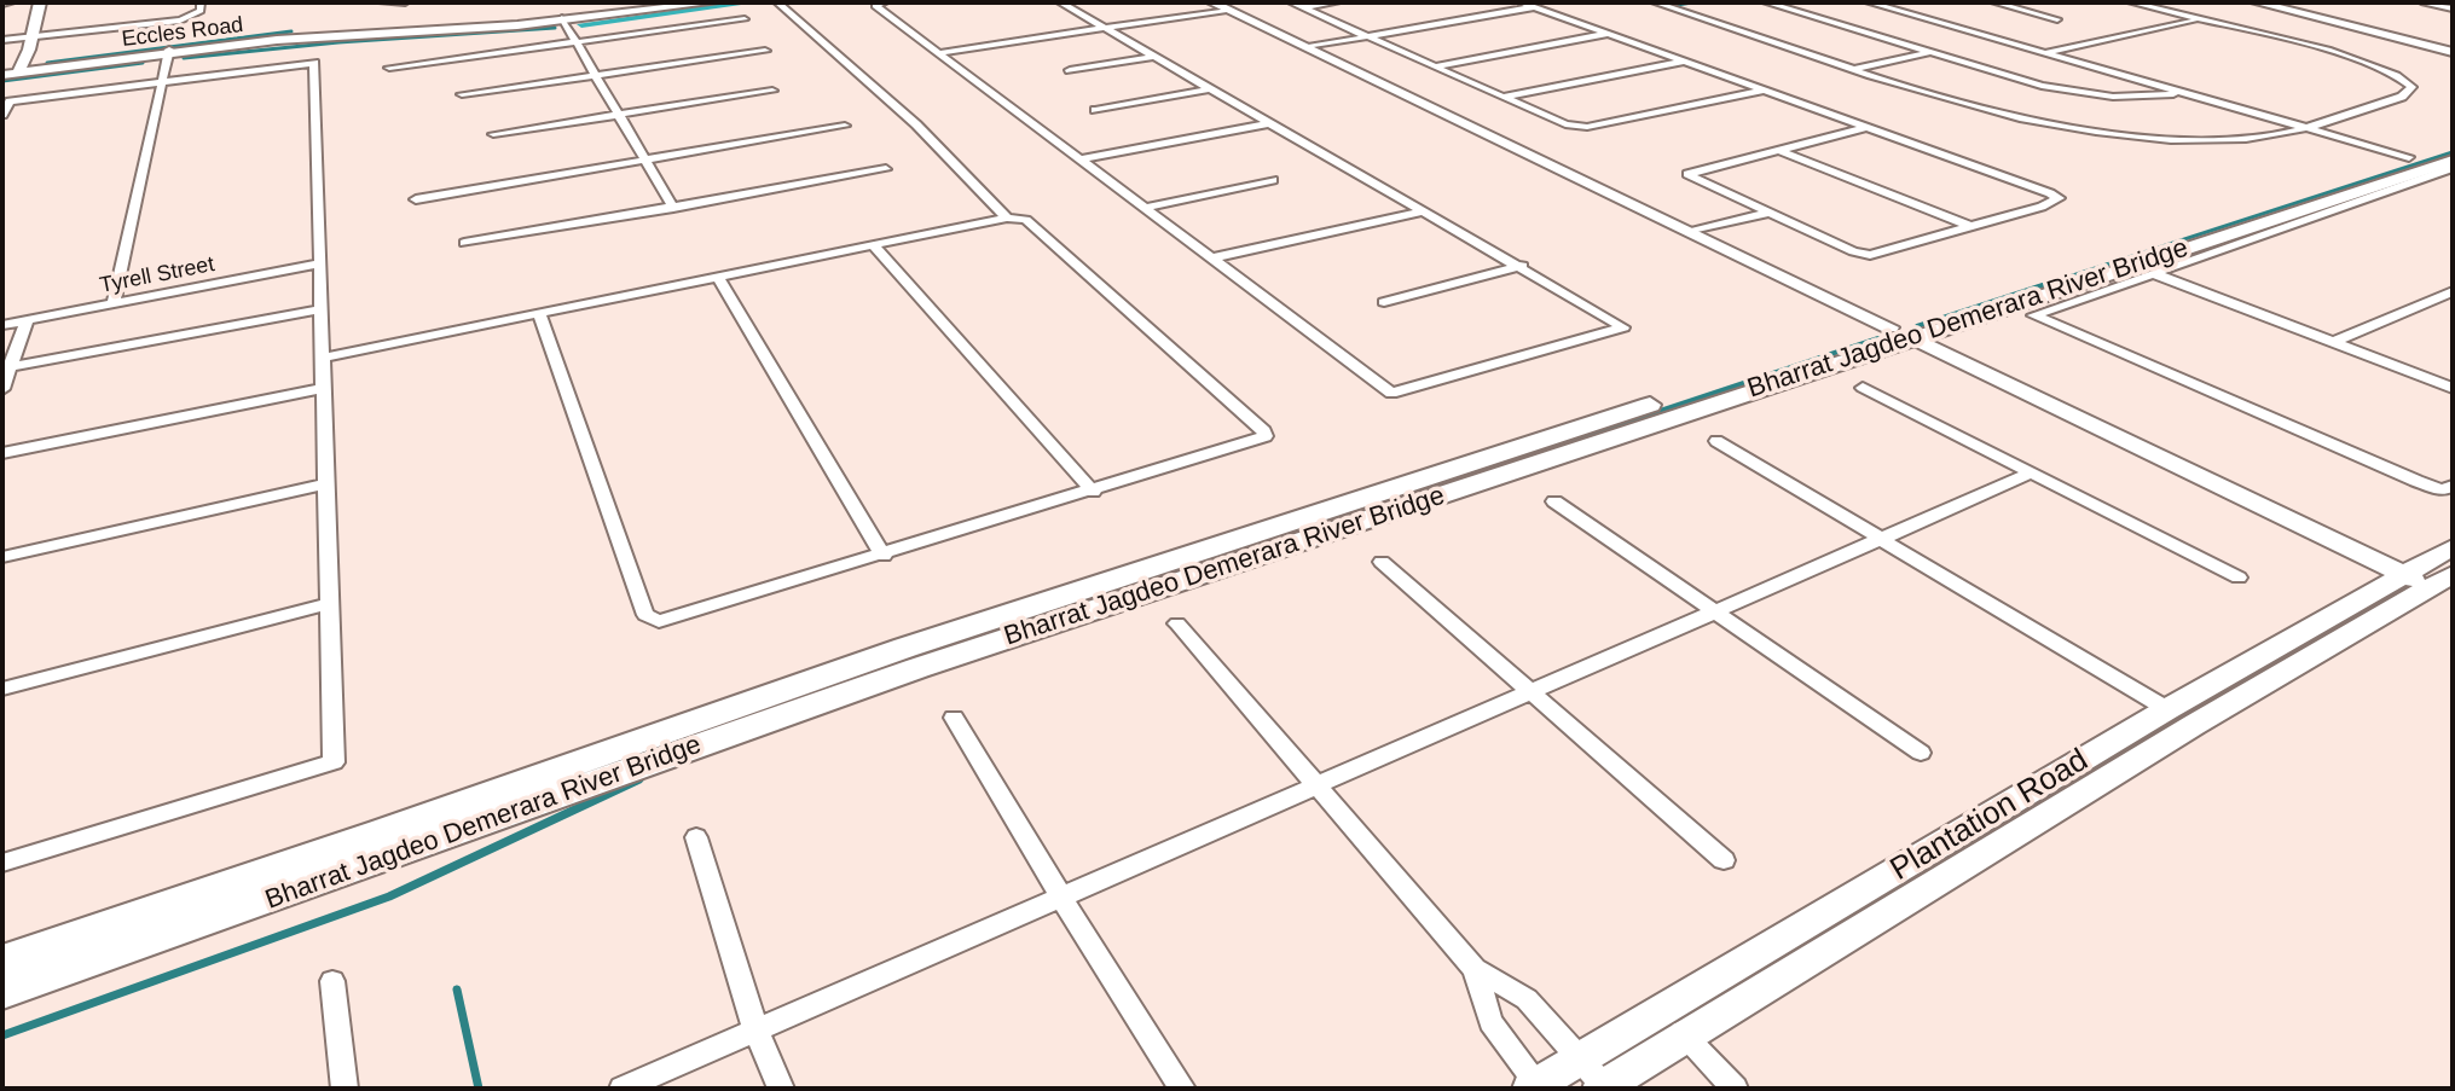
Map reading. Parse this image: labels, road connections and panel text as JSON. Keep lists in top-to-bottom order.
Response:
{
  "streets": {
    "main road": ["Bharrat Jagdeo Demerara River Bridge"],
    "street": ["Eccles Road", "Tyrell Street", "Plantation Road"]
  }
}
